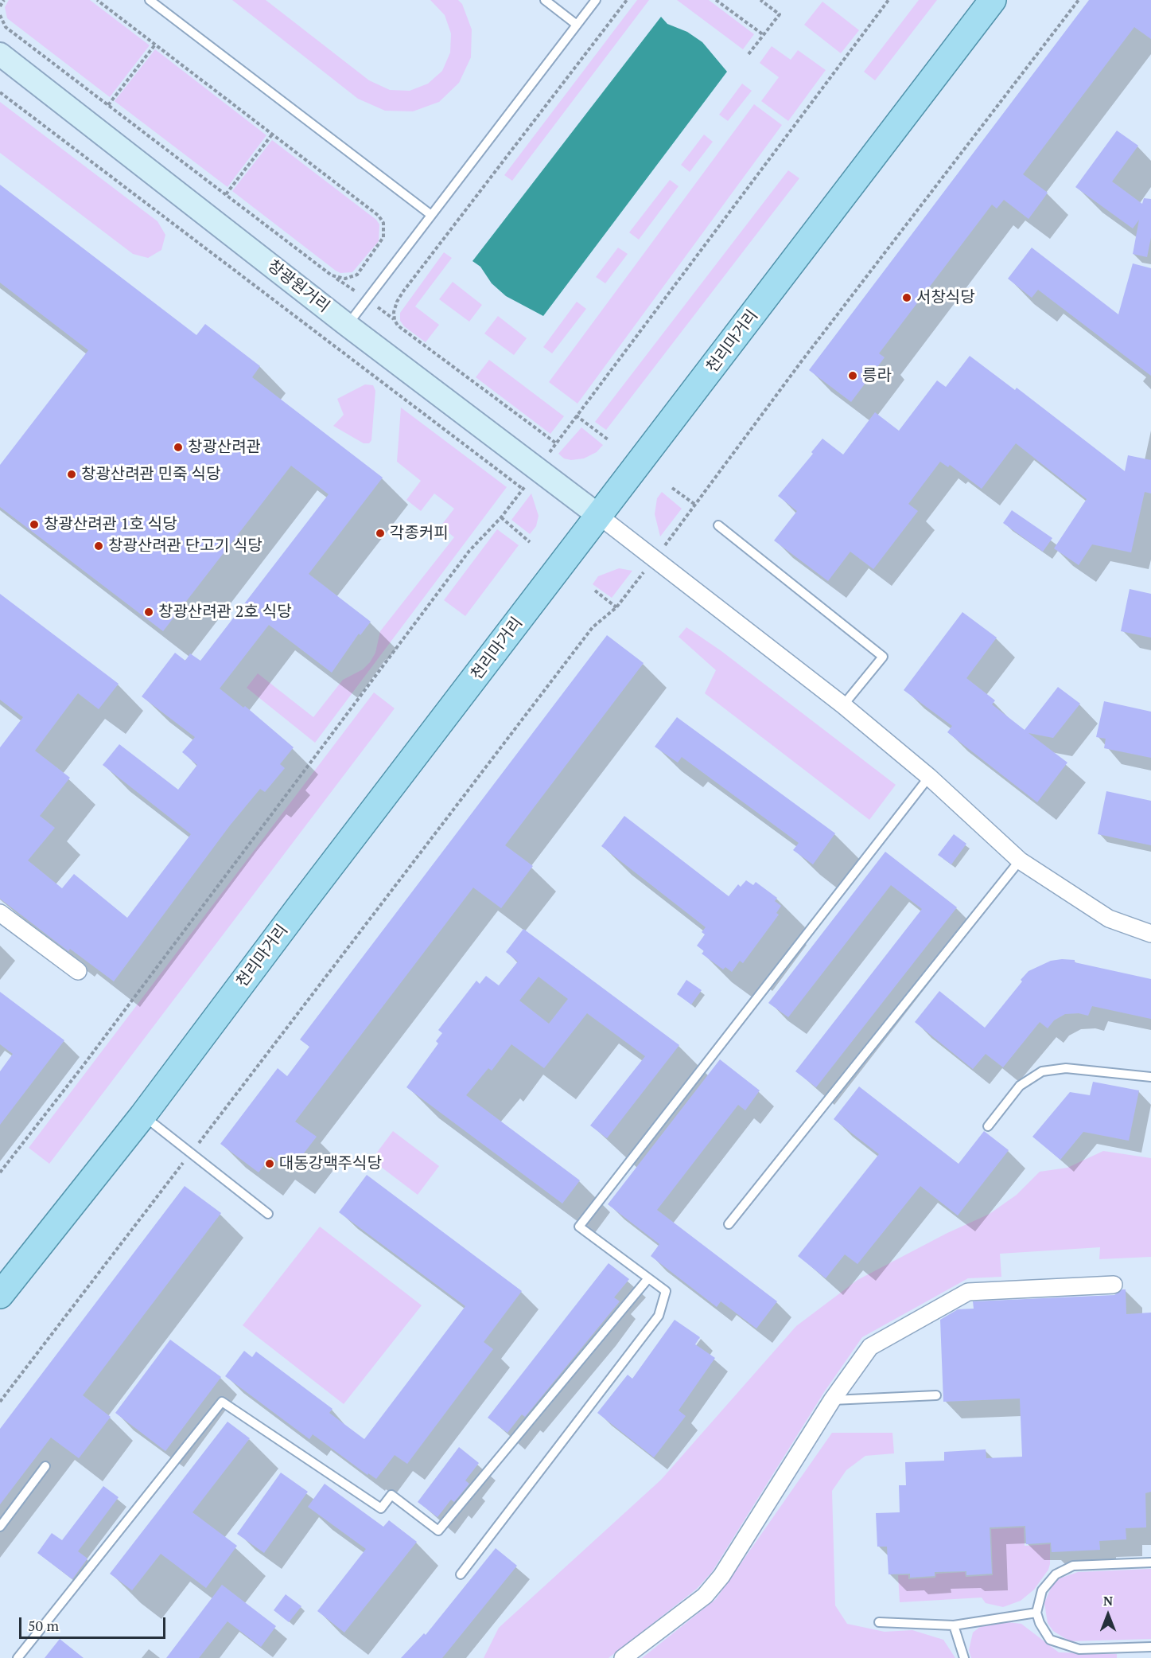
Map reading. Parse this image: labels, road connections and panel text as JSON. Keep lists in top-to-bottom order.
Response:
{
  "streets": {
    "main road": ["창광원거리", "천리마거리"]
  },
  "crossings": [
    ["창광원거리", "천리마거리"]
  ],
  "places": [
    "서창식당",
    "릉라",
    "창광산려관",
    "창광산려관 민죽 식당",
    "창광산려관 1호 식당",
    "각종커피",
    "창광산려관 단고기 식당",
    "창광산려관 2호 식당",
    "대동강맥주식당"
  ],
  "scale_bar": "50 m",
  "north": "top"
}
